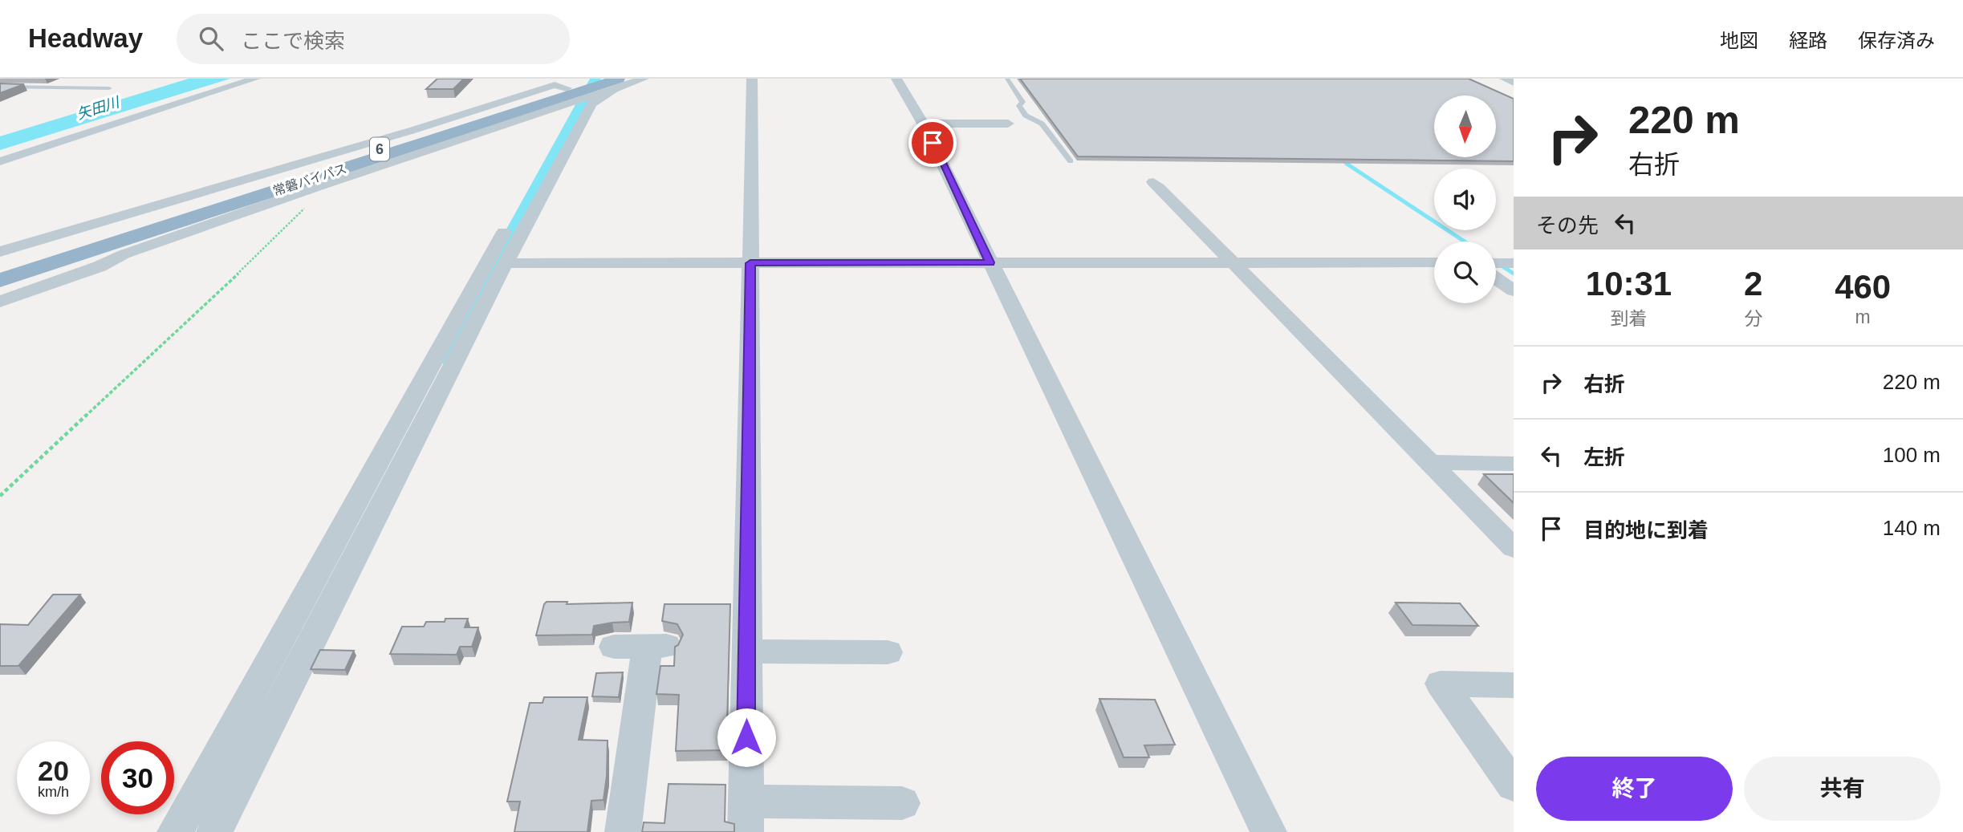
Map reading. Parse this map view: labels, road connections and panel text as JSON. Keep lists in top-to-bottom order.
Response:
{
  "streets": {
    "highway": ["6", "常磐バイパス"]
  },
  "crossings": [
    ["6", "常磐バイパス"]
  ],
  "water": ["矢田川"],
  "north": "bottom",
  "page": {
    "header": "Headway",
    "search": "ここで検索",
    "nav": ["地図", "経路", "保存済み"],
    "turn": ["220 m", "右折"],
    "then": "その先",
    "eta": [
      "10:31",
      "到着",
      "2",
      "分",
      "460",
      "m"
    ],
    "list": [
      {
        "name": "右折",
        "value": "220 m"
      },
      {
        "name": "左折",
        "value": "100 m"
      },
      {
        "name": "目的地に到着",
        "value": "140 m"
      }
    ],
    "speed": "20 km/h",
    "limit": "30",
    "buttons": ["終了", "共有"]
  }
}
